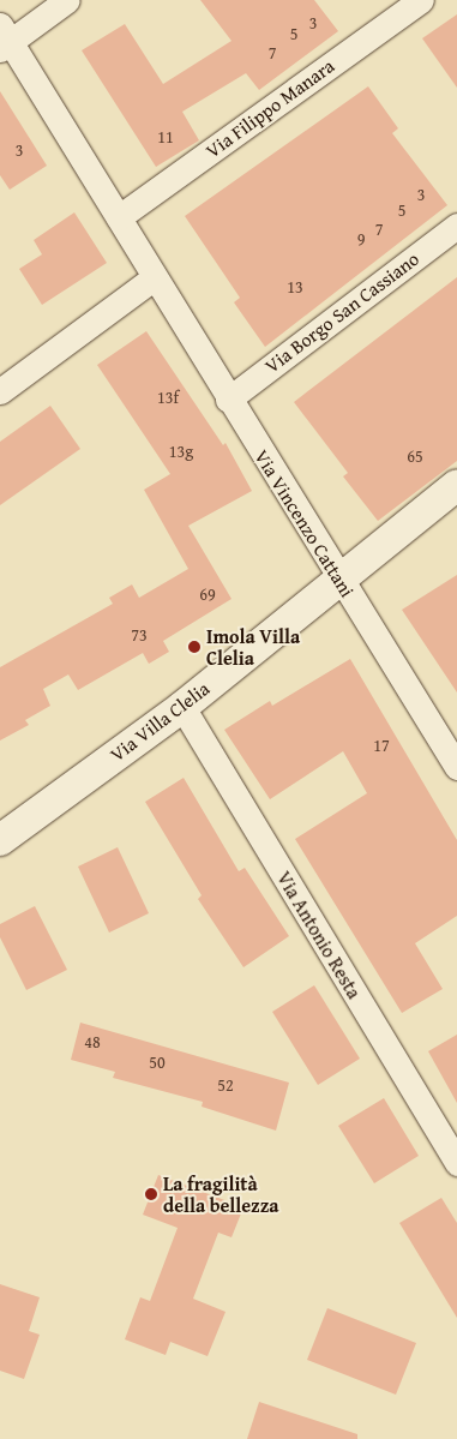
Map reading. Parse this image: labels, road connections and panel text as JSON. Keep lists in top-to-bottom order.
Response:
{
  "streets": {
    "street": [
      "Via Filippo Manara",
      "Via Borgo San Cassiano",
      "Via Vincenzo Cattani",
      "Via Villa Clelia",
      "Via Antonio Resta"
    ]
  },
  "crossings": [
    ["Via Filippo Manara", "Via Vincenzo Cattani"],
    ["Via Borgo San Cassiano", "Via Vincenzo Cattani"],
    ["Via Vincenzo Cattani", "Via Villa Clelia"],
    ["Via Villa Clelia", "Via Antonio Resta"]
  ],
  "places": ["Imola Villa Clelia", "La fragilità della bellezza"],
  "house_numbers": [
    "3",
    "5",
    "7",
    "11",
    "3",
    "3",
    "5",
    "7",
    "9",
    "13",
    "13f",
    "13g",
    "65",
    "69",
    "73",
    "17",
    "48",
    "50",
    "52"
  ]
}
